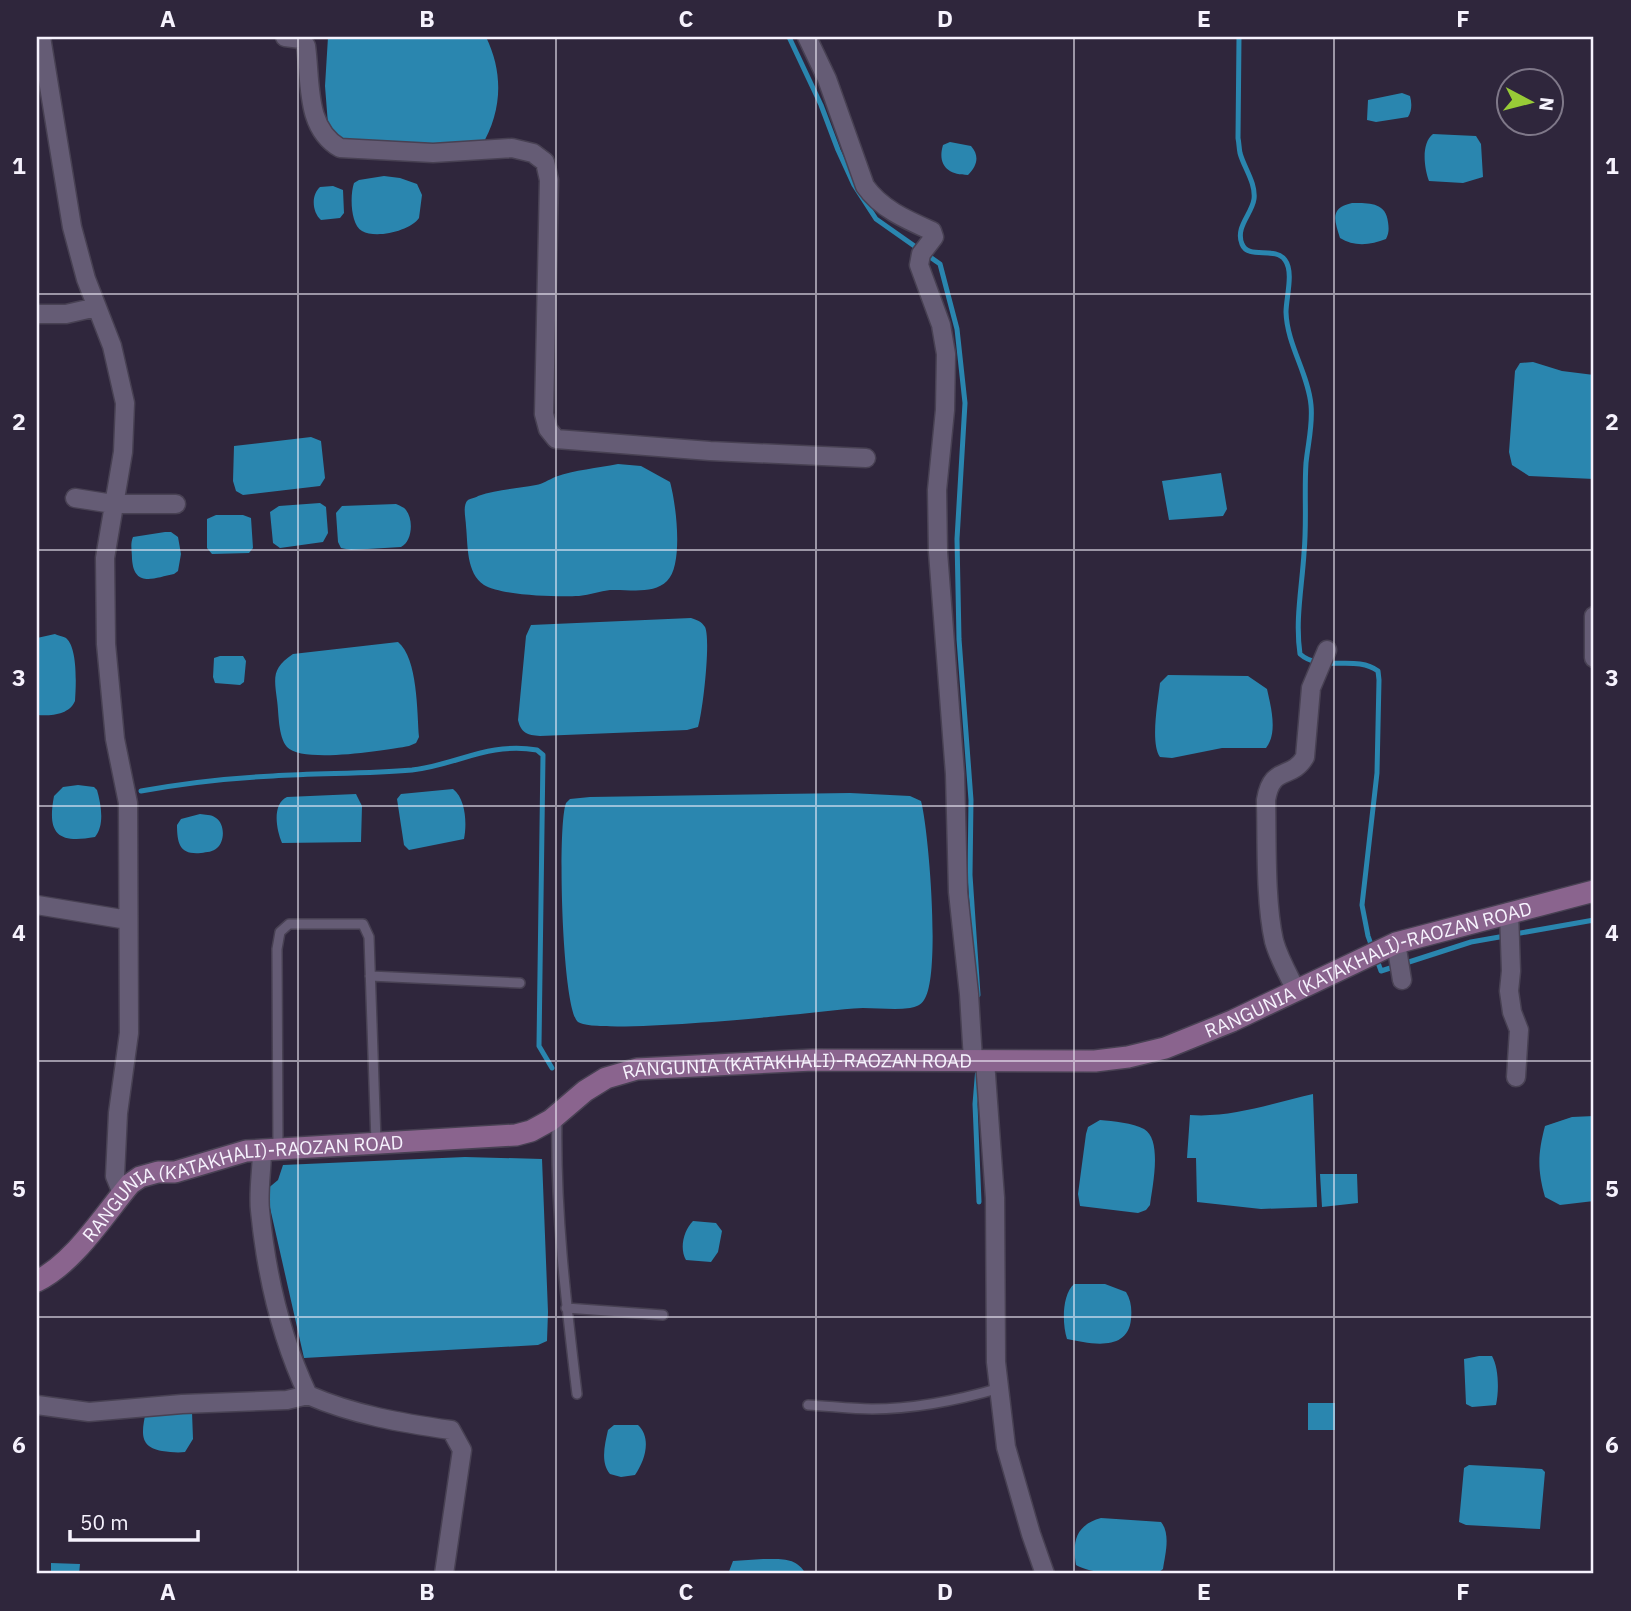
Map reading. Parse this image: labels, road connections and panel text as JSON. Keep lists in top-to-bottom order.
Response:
{
  "streets": {
    "main road": ["RANGUNIA (KATAKHALI)-RAOZAN ROAD"]
  },
  "scale_bar": "50 m",
  "north": "right",
  "grid": {
    "columns": [
      "A",
      "B",
      "C",
      "D",
      "E",
      "F"
    ],
    "rows": [
      "1",
      "2",
      "3",
      "4",
      "5",
      "6"
    ]
  }
}
